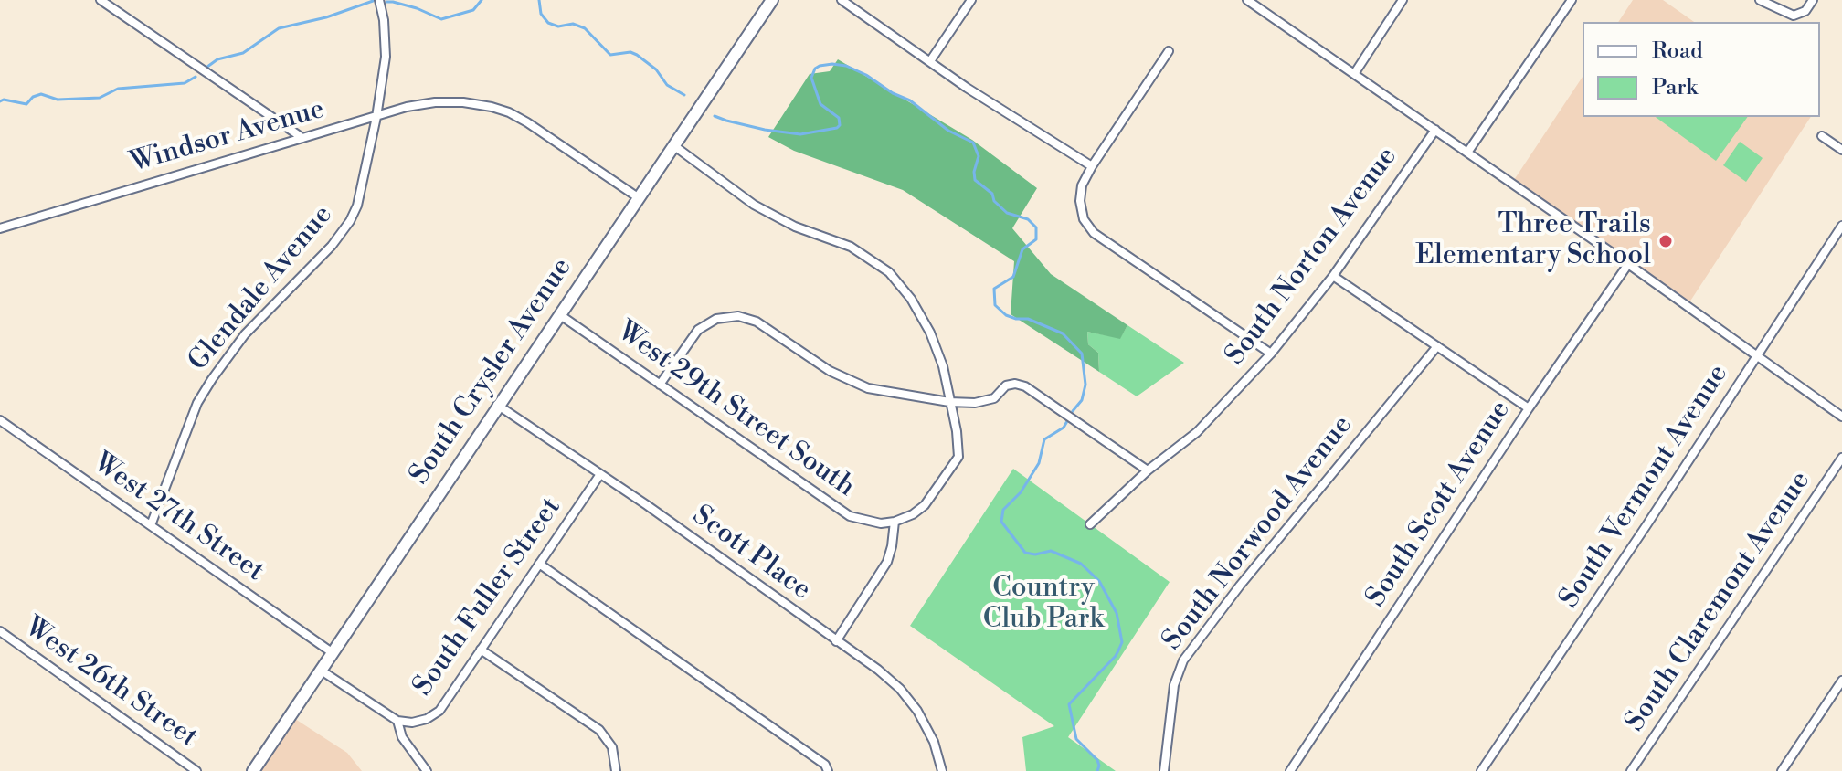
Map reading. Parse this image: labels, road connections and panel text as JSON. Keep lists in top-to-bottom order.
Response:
{
  "streets": {
    "main road": ["South Crysler Avenue"],
    "street": [
      "Windsor Avenue",
      "South Norton Avenue",
      "Glendale Avenue",
      "West 29th Street South",
      "South Vermont Avenue",
      "South Scott Avenue",
      "West 27th Street",
      "South Norwood Avenue",
      "Scott Place",
      "South Fuller Street",
      "South Claremont Avenue",
      "West 26th Street"
    ]
  },
  "crossings": [
    ["Windsor Avenue", "Glendale Avenue"],
    ["Windsor Avenue", "South Crysler Avenue"],
    ["Glendale Avenue", "West 27th Street"],
    ["South Crysler Avenue", "West 29th Street South"],
    ["South Crysler Avenue", "West 27th Street"],
    ["South Crysler Avenue", "Scott Place"],
    ["Scott Place", "South Fuller Street"]
  ],
  "parks": ["Country Club Park"],
  "places": ["Three Trails Elementary School"],
  "legend": ["Road", "Park"]
}
